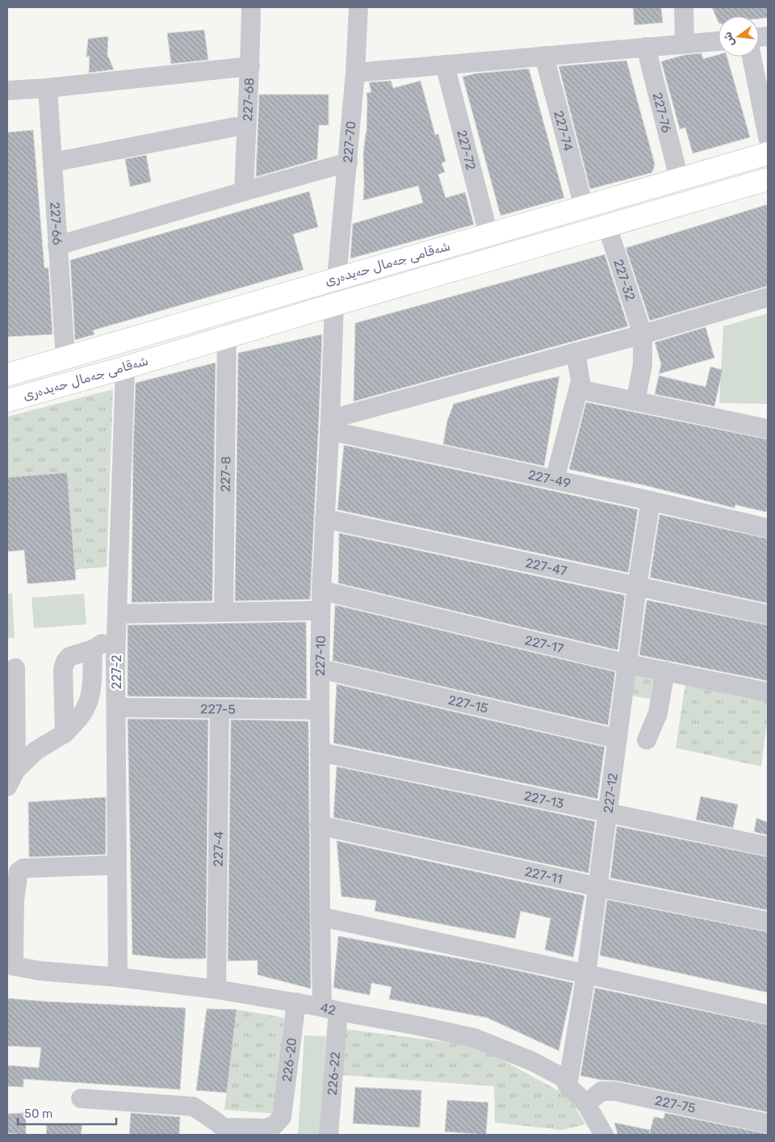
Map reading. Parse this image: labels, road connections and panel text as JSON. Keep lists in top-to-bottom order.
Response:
{
  "streets": {
    "main road": ["شەقامی جەمال حەیدەری"],
    "street": [
      "227-68",
      "227-76",
      "227-74",
      "227-70",
      "227-72",
      "227-66",
      "227-32",
      "227-8",
      "227-49",
      "227-47",
      "227-17",
      "227-10",
      "227-2",
      "227-15",
      "227-5",
      "227-12",
      "227-13",
      "227-4",
      "227-11",
      "42",
      "226-20",
      "226-22",
      "227-75"
    ]
  },
  "crossings": [
    ["227-76", "شەقامی جەمال حەیدەری"],
    ["227-74", "شەقامی جەمال حەیدەری"],
    ["227-70", "شەقامی جەمال حەیدەری"],
    ["227-72", "شەقامی جەمال حەیدەری"],
    ["227-66", "شەقامی جەمال حەیدەری"],
    ["شەقامی جەمال حەیدەری", "227-32"],
    ["شەقامی جەمال حەیدەری", "227-8"],
    ["شەقامی جەمال حەیدەری", "227-10"],
    ["شەقامی جەمال حەیدەری", "227-2"],
    ["227-49", "227-10"],
    ["227-49", "227-12"],
    ["227-47", "227-10"],
    ["227-47", "227-12"],
    ["227-17", "227-10"],
    ["227-17", "227-12"],
    ["227-10", "227-15"],
    ["227-10", "227-5"],
    ["227-10", "227-13"],
    ["227-10", "227-11"],
    ["227-10", "42"],
    ["227-10", "226-22"],
    ["227-2", "227-5"],
    ["227-2", "42"],
    ["227-15", "227-12"],
    ["227-5", "227-4"],
    ["227-12", "227-13"],
    ["227-12", "227-11"],
    ["227-12", "42"],
    ["227-4", "42"],
    ["42", "226-20"],
    ["42", "226-22"],
    ["42", "227-75"]
  ],
  "scale_bar": "50 m",
  "north": "left"
}
